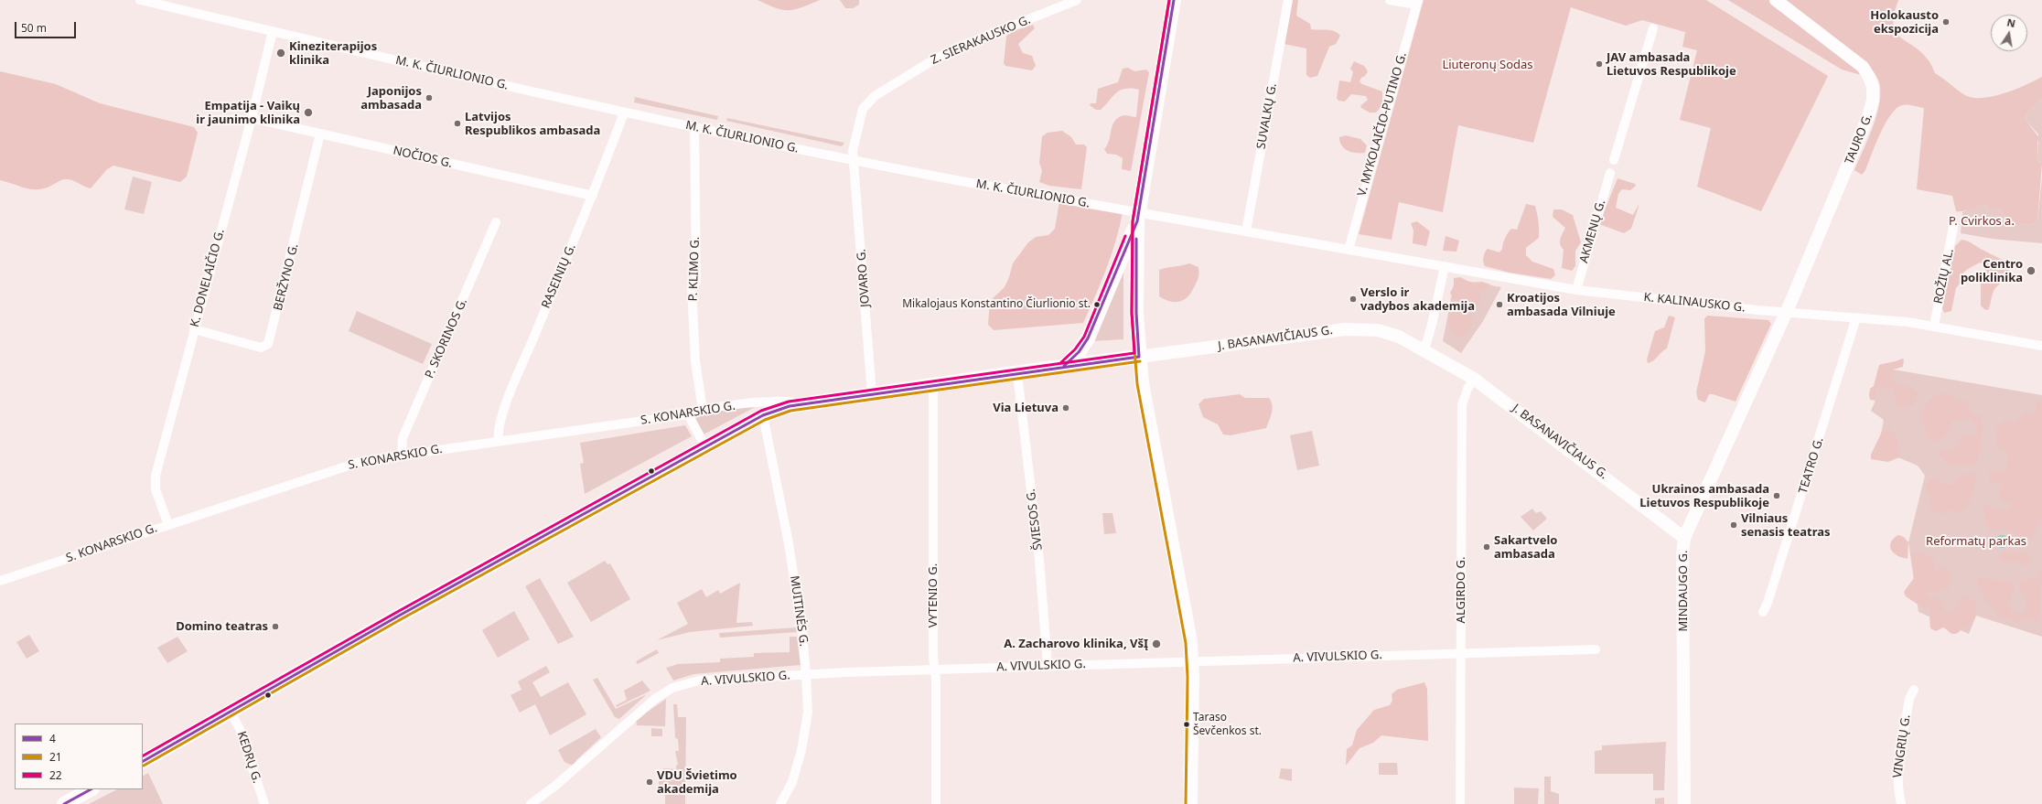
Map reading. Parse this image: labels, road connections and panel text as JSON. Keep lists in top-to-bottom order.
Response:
{
  "streets": {
    "main road": ["TAURO G.", "J. BASANAVIČIAUS G.", "MINDAUGO G."],
    "street": [
      "Z. SIERAKAUSKO G.",
      "M. K. ČIURLIONIO G.",
      "SUVALKŲ G.",
      "V. MYKOLAIČIO-PUTINO G.",
      "NOČIOS G.",
      "AKMENŲ G.",
      "P. KLIMO G.",
      "RASEINIŲ G.",
      "ROŽIŲ AL.",
      "BERŽYNO G.",
      "K. DONELAIČIO G.",
      "JOVARO G.",
      "K. KALINAUSKO G.",
      "P. SKORINOS G.",
      "S. KONARSKIO G.",
      "TEATRO G.",
      "ŠVIESOS G.",
      "ALGIRDO G.",
      "VYTENIO G.",
      "MUITINĖS G.",
      "A. VIVULSKIO G.",
      "VINGRIŲ G.",
      "KEDRŲ G."
    ]
  },
  "crossings": [
    ["Z. SIERAKAUSKO G.", "M. K. ČIURLIONIO G."],
    ["Z. SIERAKAUSKO G.", "JOVARO G."],
    ["M. K. ČIURLIONIO G.", "SUVALKŲ G."],
    ["M. K. ČIURLIONIO G.", "V. MYKOLAIČIO-PUTINO G."],
    ["M. K. ČIURLIONIO G.", "P. KLIMO G."],
    ["M. K. ČIURLIONIO G.", "RASEINIŲ G."],
    ["M. K. ČIURLIONIO G.", "K. DONELAIČIO G."],
    ["M. K. ČIURLIONIO G.", "JOVARO G."],
    ["M. K. ČIURLIONIO G.", "K. KALINAUSKO G."],
    ["V. MYKOLAIČIO-PUTINO G.", "K. KALINAUSKO G."],
    ["TAURO G.", "K. KALINAUSKO G."],
    ["TAURO G.", "MINDAUGO G."],
    ["NOČIOS G.", "RASEINIŲ G."],
    ["NOČIOS G.", "BERŽYNO G."],
    ["NOČIOS G.", "K. DONELAIČIO G."],
    ["AKMENŲ G.", "K. KALINAUSKO G."],
    ["P. KLIMO G.", "S. KONARSKIO G."],
    ["RASEINIŲ G.", "S. KONARSKIO G."],
    ["ROŽIŲ AL.", "K. KALINAUSKO G."],
    ["BERŽYNO G.", "K. DONELAIČIO G."],
    ["K. DONELAIČIO G.", "S. KONARSKIO G."],
    ["JOVARO G.", "J. BASANAVIČIAUS G."],
    ["K. KALINAUSKO G.", "TEATRO G."],
    ["K. KALINAUSKO G.", "MINDAUGO G."],
    ["P. SKORINOS G.", "S. KONARSKIO G."],
    ["J. BASANAVIČIAUS G.", "S. KONARSKIO G."],
    ["J. BASANAVIČIAUS G.", "ŠVIESOS G."],
    ["J. BASANAVIČIAUS G.", "ALGIRDO G."],
    ["J. BASANAVIČIAUS G.", "MINDAUGO G."],
    ["J. BASANAVIČIAUS G.", "VYTENIO G."],
    ["J. BASANAVIČIAUS G.", "MUITINĖS G."],
    ["J. BASANAVIČIAUS G.", "KEDRŲ G."],
    ["ŠVIESOS G.", "A. VIVULSKIO G."],
    ["ALGIRDO G.", "A. VIVULSKIO G."],
    ["VYTENIO G.", "A. VIVULSKIO G."],
    ["MUITINĖS G.", "A. VIVULSKIO G."]
  ],
  "parks": ["Liuteronų Sodas", "P. Cvirkos a.", "Reformatų parkas"],
  "places": [
    "Holokausto ekspozicija",
    "Kineziterapijos klinika",
    "JAV ambasada Lietuvos Respublikoje",
    "Japonijos ambasada",
    "Empatija - Vaikų ir jaunimo klinika",
    "Latvijos Respublikos ambasada",
    "Centro poliklinika",
    "Verslo ir vadybos akademija",
    "Mikalojaus Konstantino Čiurlionio st.",
    "Kroatijos ambasada Vilniuje",
    "Via Lietuva",
    "Ukrainos ambasada Lietuvos Respublikoje",
    "Vilniaus senasis teatras",
    "Sakartvelo ambasada",
    "Domino teatras",
    "A. Zacharovo klinika, VšĮ",
    "Taraso Ševčenkos st.",
    "VDU Švietimo akademija"
  ],
  "lines": ["transit line 4", "transit line 21", "transit line 22"],
  "legend": ["4", "21", "22"],
  "scale_bar": "50 m",
  "north": "top"
}
